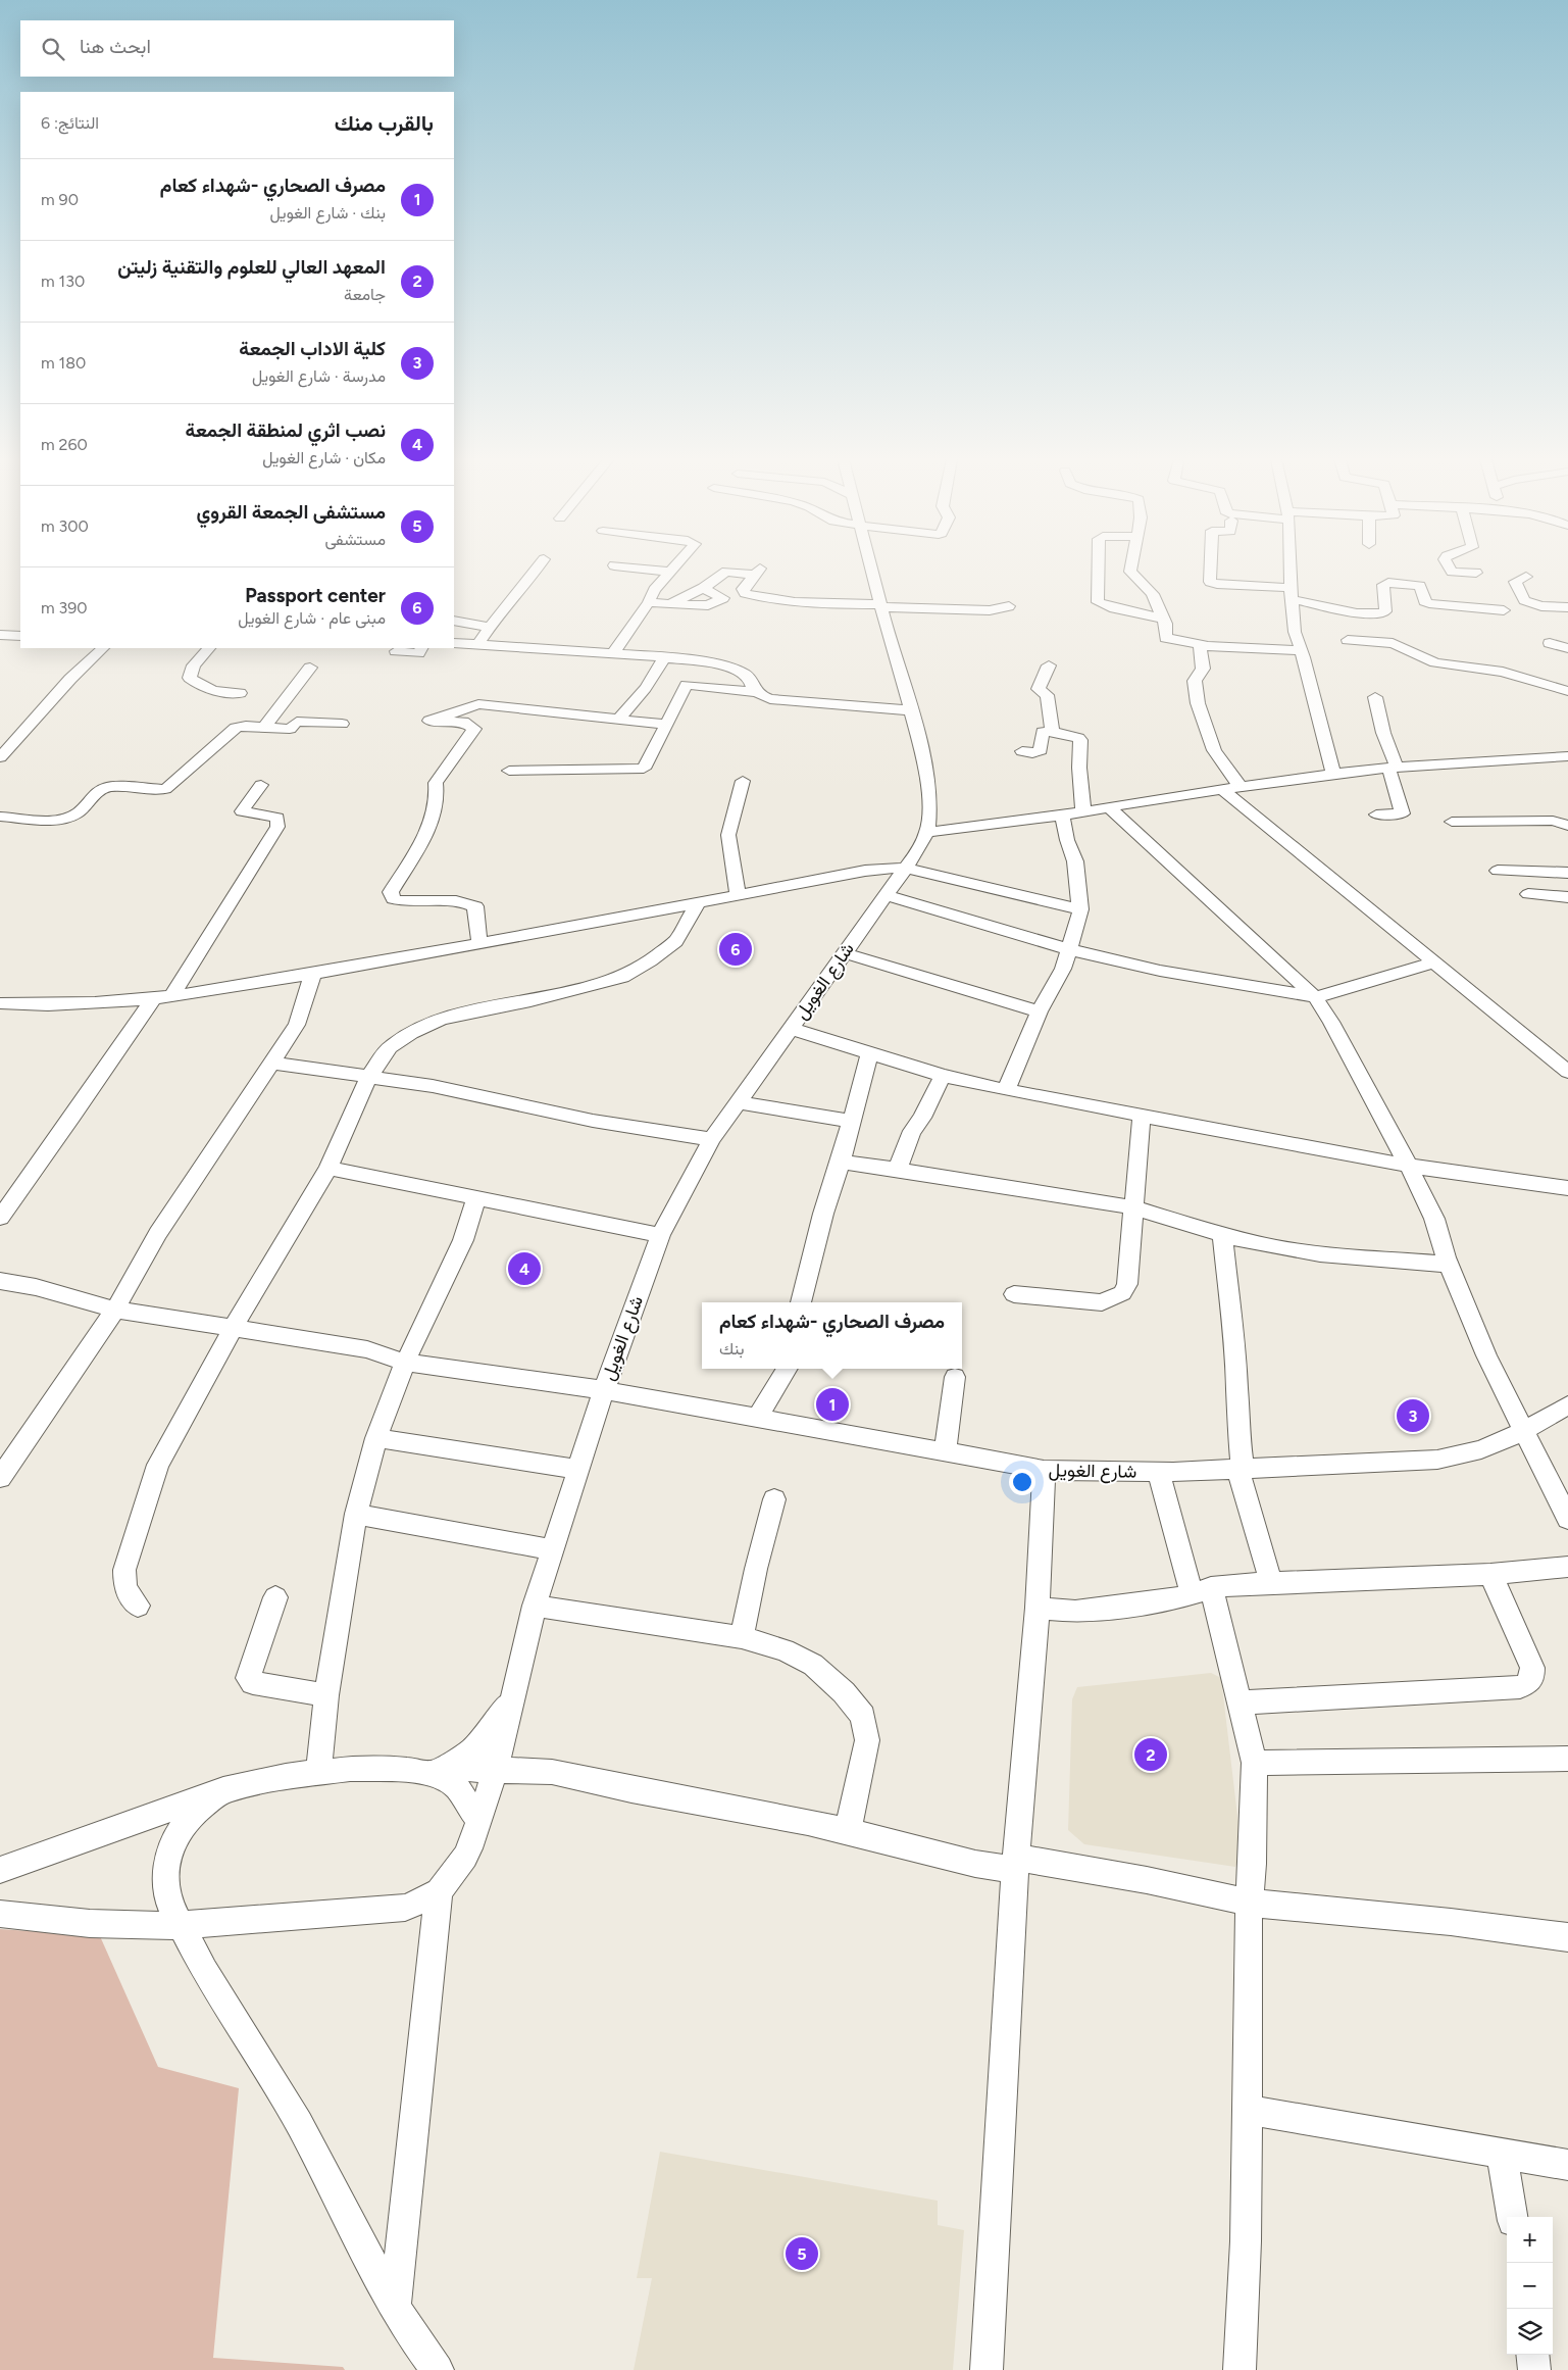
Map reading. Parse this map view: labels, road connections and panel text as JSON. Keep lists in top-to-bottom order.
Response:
{
  "streets": {
    "street": ["شارع الغويل"]
  },
  "page": {
    "search": "ابحث هنا",
    "heading": ["بالقرب منك", "النتائج: 6"],
    "list": [
      {
        "mark": "1",
        "name": "مصرف الصحاري -شهداء كعام",
        "note": "بنك · شارع الغويل",
        "value": "90 m"
      },
      {
        "mark": "2",
        "name": "المعهد العالي للعلوم والتقنية زليتن",
        "note": "جامعة",
        "value": "130 m"
      },
      {
        "mark": "3",
        "name": "كلية اﻻداب الجمعة",
        "note": "مدرسة · شارع الغويل",
        "value": "180 m"
      },
      {
        "mark": "4",
        "name": "نصب اثري لمنطقة الجمعة",
        "note": "مكان · شارع الغويل",
        "value": "260 m"
      },
      {
        "mark": "5",
        "name": "مستشفى الجمعة القروي",
        "note": "مستشفى",
        "value": "300 m"
      },
      {
        "mark": "6",
        "name": "Passport center",
        "note": "مبنى عام · شارع الغويل",
        "value": "390 m"
      }
    ],
    "pins": [
      "6",
      "4",
      "1",
      "3",
      "2",
      "5"
    ],
    "popup": ["مصرف الصحاري -شهداء كعام", "بنك"],
    "map_buttons": ["+", "−"]
  }
}
